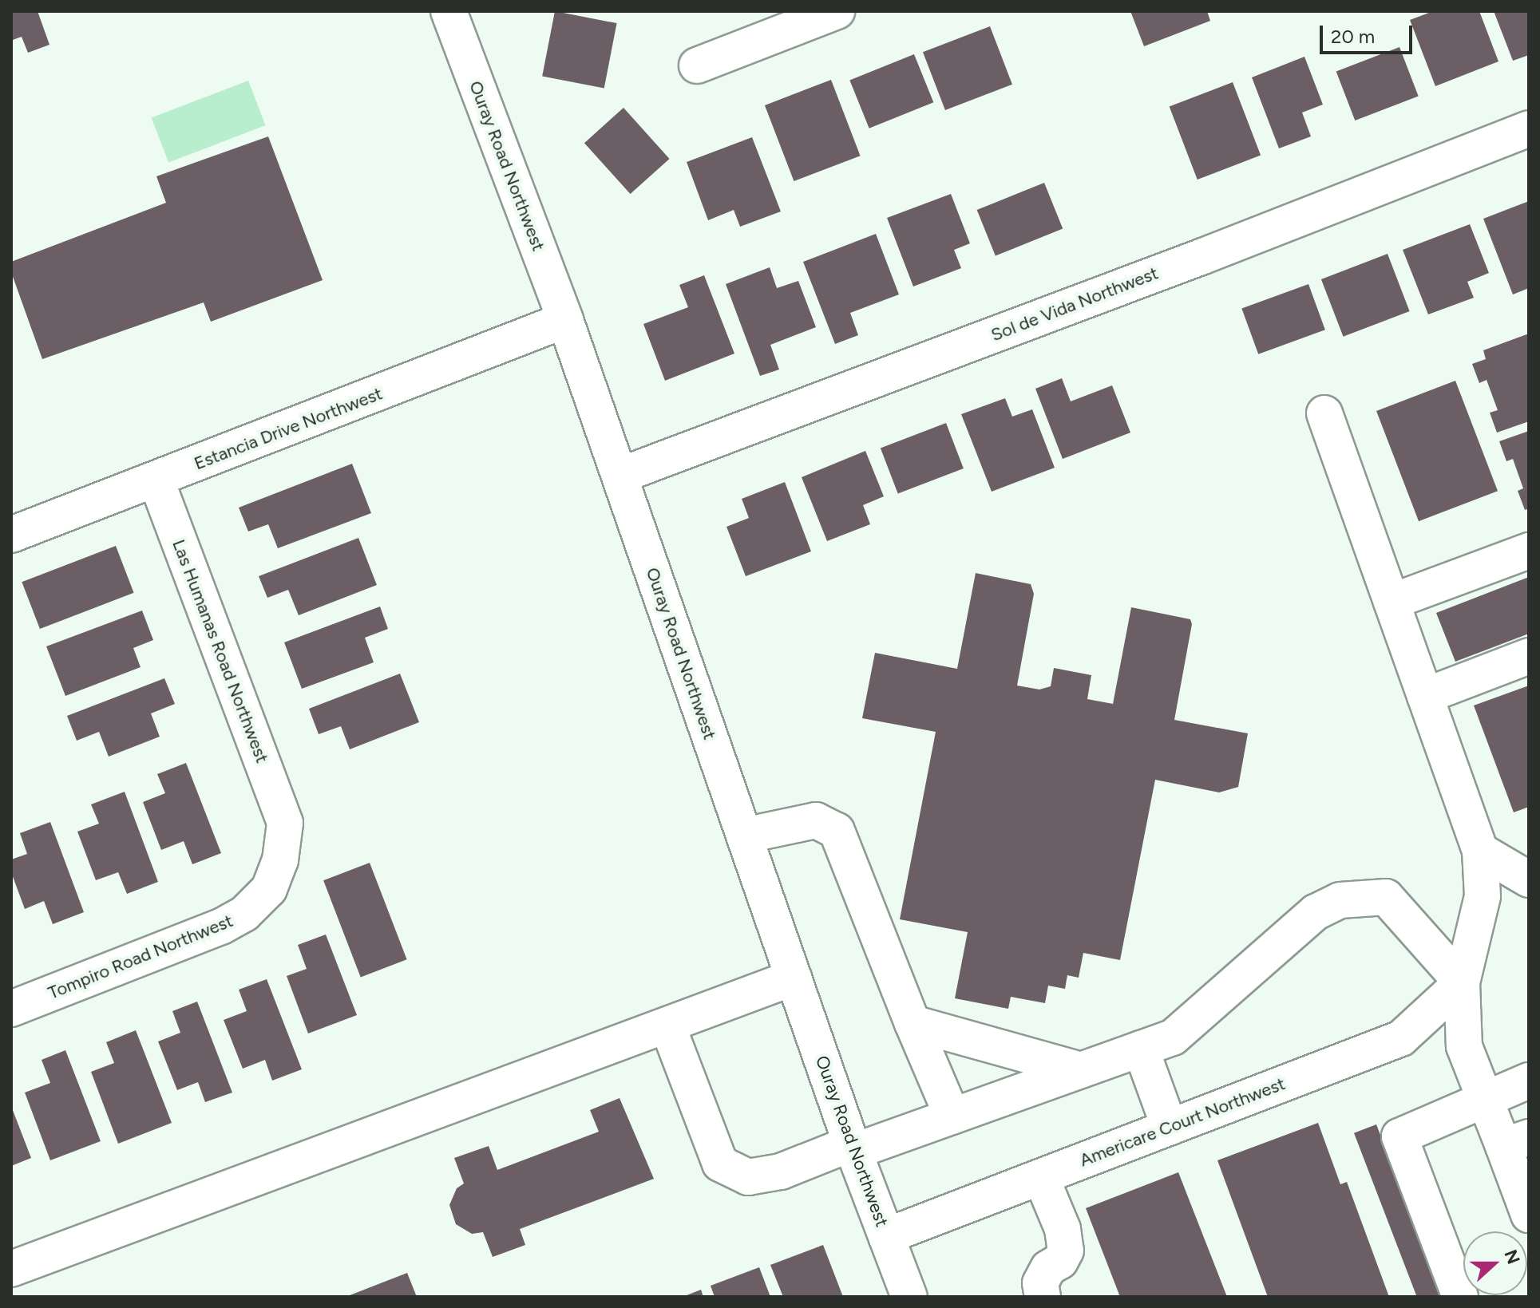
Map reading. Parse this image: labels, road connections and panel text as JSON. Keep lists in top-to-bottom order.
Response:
{
  "streets": {
    "street": [
      "Ouray Road Northwest",
      "Sol de Vida Northwest",
      "Estancia Drive Northwest",
      "Las Humanas Road Northwest",
      "Tompiro Road Northwest",
      "Americare Court Northwest"
    ]
  },
  "crossings": [
    ["Ouray Road Northwest", "Sol de Vida Northwest"],
    ["Ouray Road Northwest", "Estancia Drive Northwest"],
    ["Ouray Road Northwest", "Americare Court Northwest"],
    ["Estancia Drive Northwest", "Las Humanas Road Northwest"],
    ["Las Humanas Road Northwest", "Tompiro Road Northwest"]
  ],
  "scale_bar": "20 m",
  "north": "right"
}
